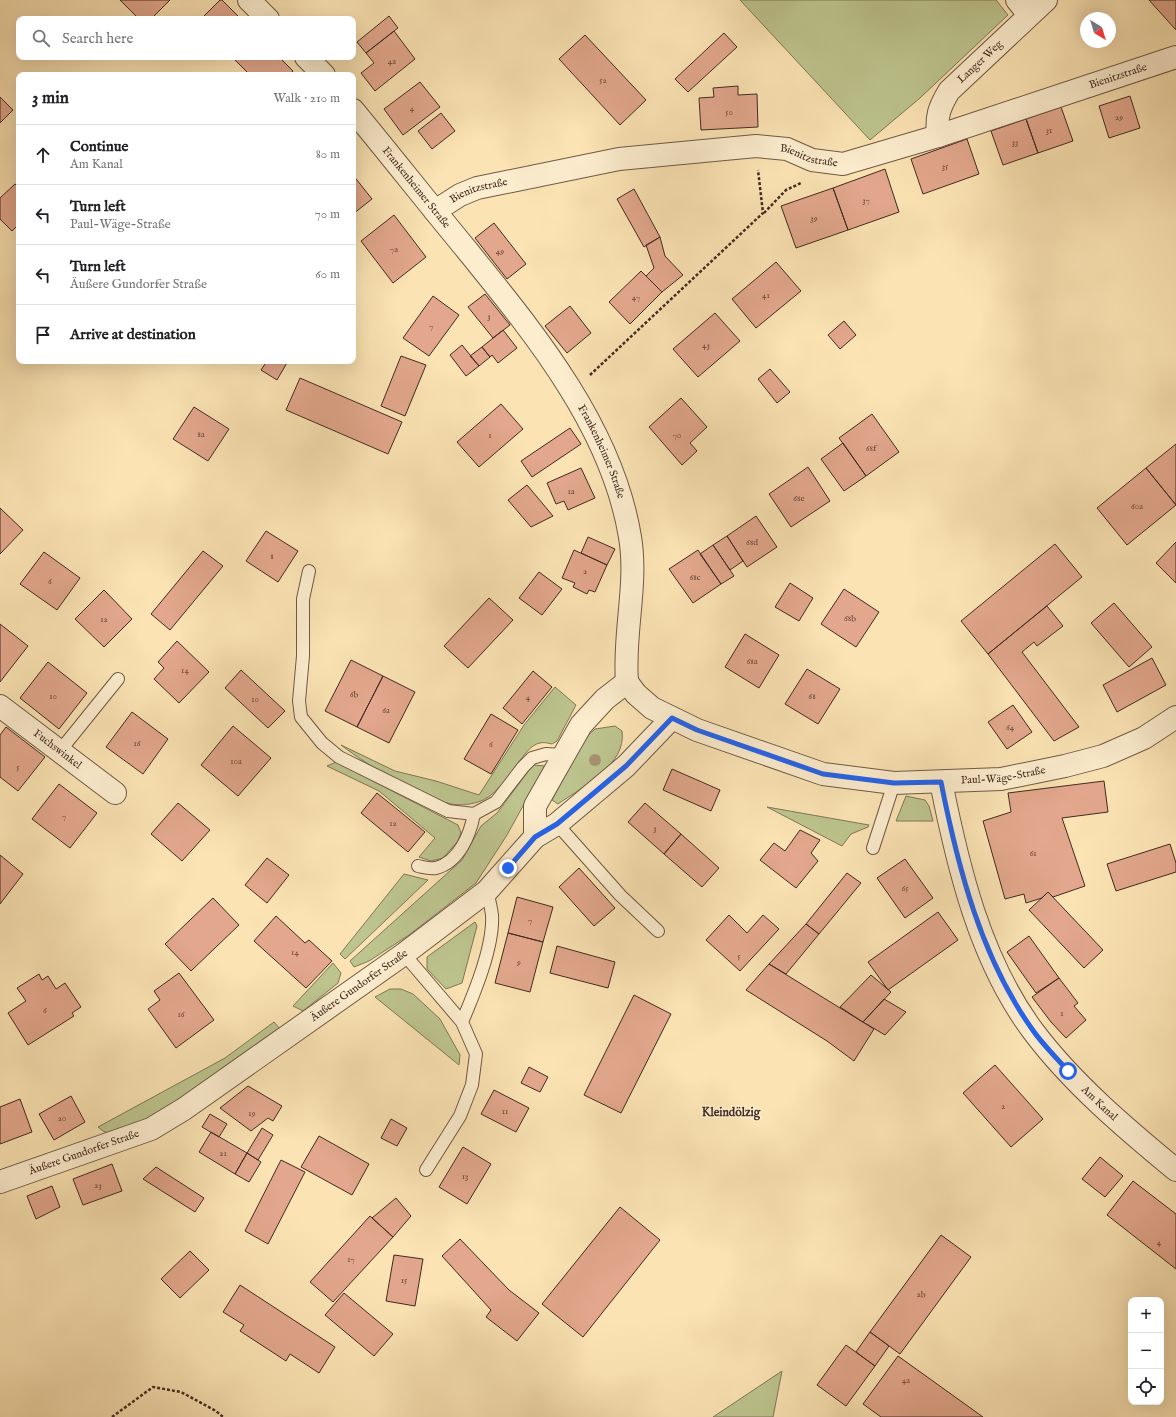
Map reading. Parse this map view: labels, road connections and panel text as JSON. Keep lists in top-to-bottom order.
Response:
{
  "streets": {
    "street": [
      "Langer Weg",
      "Bienitzstraße",
      "Frankenheimer Straße",
      "Fuchswinkel",
      "Paul-Wäge-Straße",
      "Äußere Gundorfer Straße",
      "Am Kanal"
    ]
  },
  "crossings": [
    ["Langer Weg", "Bienitzstraße"],
    ["Bienitzstraße", "Frankenheimer Straße"],
    ["Frankenheimer Straße", "Paul-Wäge-Straße"],
    ["Paul-Wäge-Straße", "Äußere Gundorfer Straße"],
    ["Paul-Wäge-Straße", "Am Kanal"]
  ],
  "districts": ["Kleindölzig"],
  "house_numbers": [
    "4a",
    "52",
    "4",
    "50",
    "29",
    "31",
    "33",
    "35",
    "37",
    "39",
    "7a",
    "49",
    "41",
    "47",
    "3",
    "7",
    "43",
    "8a",
    "1",
    "70",
    "68f",
    "1a",
    "68e",
    "60a",
    "68d",
    "8",
    "2",
    "68c",
    "6",
    "68b",
    "12",
    "68a",
    "14",
    "6b",
    "10",
    "68",
    "4",
    "10",
    "6a",
    "64",
    "16",
    "6",
    "10a",
    "5",
    "7",
    "12",
    "3",
    "61",
    "65",
    "7",
    "14",
    "5",
    "9",
    "6",
    "1",
    "16",
    "2",
    "11",
    "19",
    "20",
    "21",
    "13",
    "23",
    "4",
    "17",
    "15",
    "2b",
    "4a"
  ],
  "north": "bottom right",
  "page": {
    "search": "Search here",
    "heading": ["3 min", "Walk · 210 m"],
    "list": [
      ["Continue", "Am Kanal", "80 m"],
      ["Turn left", "Paul-Wäge-Straße", "70 m"],
      ["Turn left", "Äußere Gundorfer Straße", "60 m"],
      "Arrive at destination"
    ],
    "map_buttons": ["+", "−"]
  }
}
